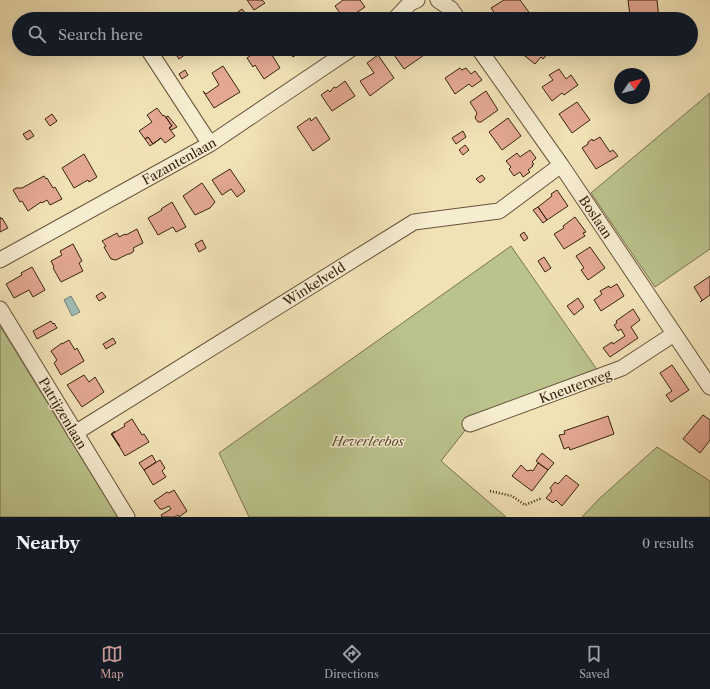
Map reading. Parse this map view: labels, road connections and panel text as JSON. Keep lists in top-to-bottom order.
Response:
{
  "streets": {
    "street": [
      "Fazantenlaan",
      "Boslaan",
      "Winkelveld",
      "Kneuterweg",
      "Patrijzenlaan"
    ]
  },
  "crossings": [
    ["Boslaan", "Winkelveld"],
    ["Boslaan", "Kneuterweg"],
    ["Winkelveld", "Patrijzenlaan"]
  ],
  "parks": ["Heverleebos"],
  "north": "top right",
  "page": {
    "search": "Search here",
    "heading": ["Nearby", "0 results"],
    "nav": ["Map", "Directions", "Saved"]
  }
}
